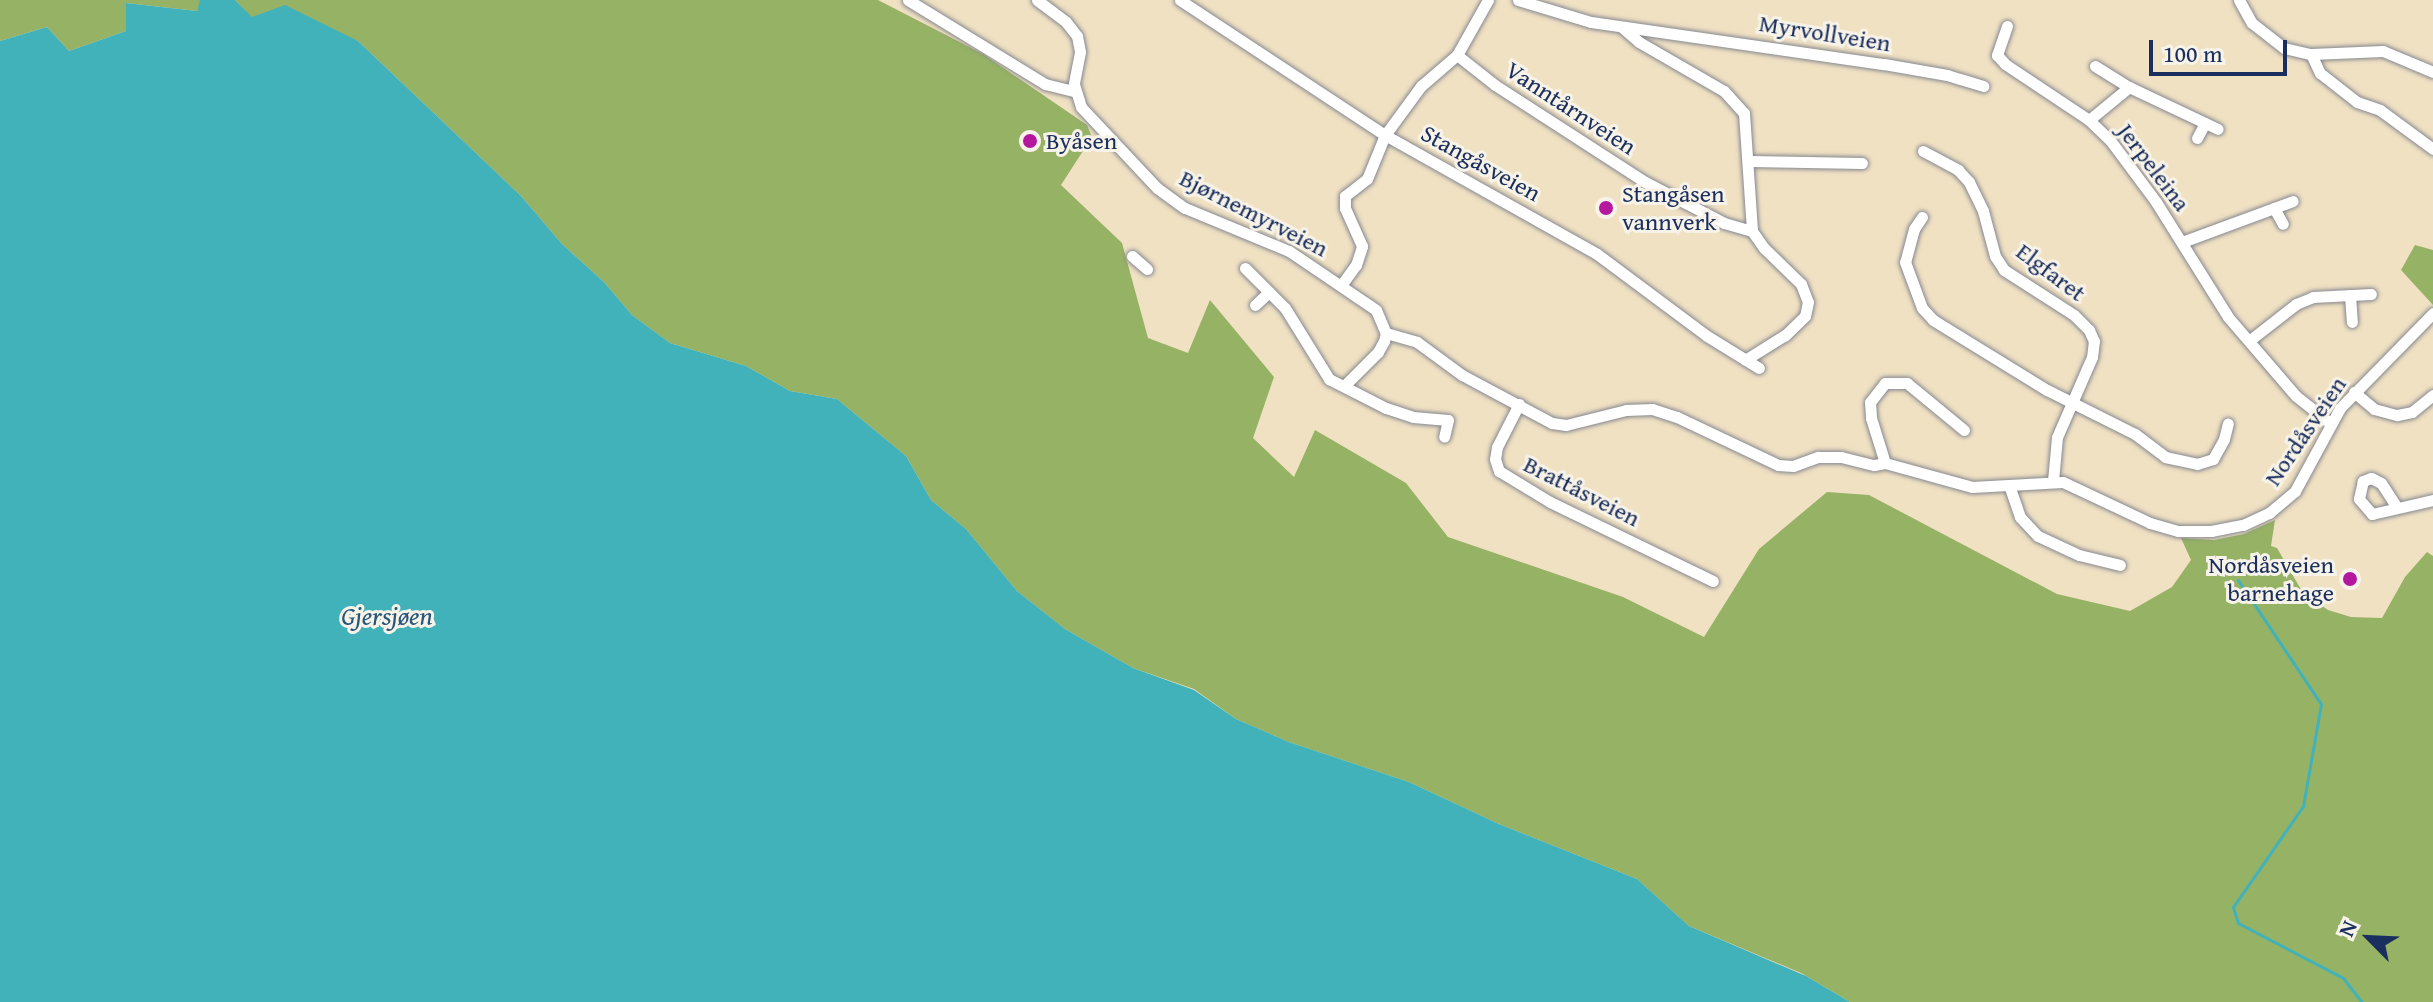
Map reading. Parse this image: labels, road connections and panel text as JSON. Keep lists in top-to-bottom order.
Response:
{
  "streets": {
    "street": [
      "Myrvollveien",
      "Vanntårnveien",
      "Stangåsveien",
      "Jerpeleina",
      "Bjørnemyrveien",
      "Elgfaret",
      "Nordåsveien",
      "Brattåsveien"
    ]
  },
  "crossings": [
    ["Jerpeleina", "Nordåsveien"],
    ["Elgfaret", "Nordåsveien"]
  ],
  "water": ["Gjersjøen"],
  "places": ["Byåsen", "Stangåsen vannverk", "Nordåsveien barnehage"],
  "scale_bar": "100 m",
  "north": "top left"
}
